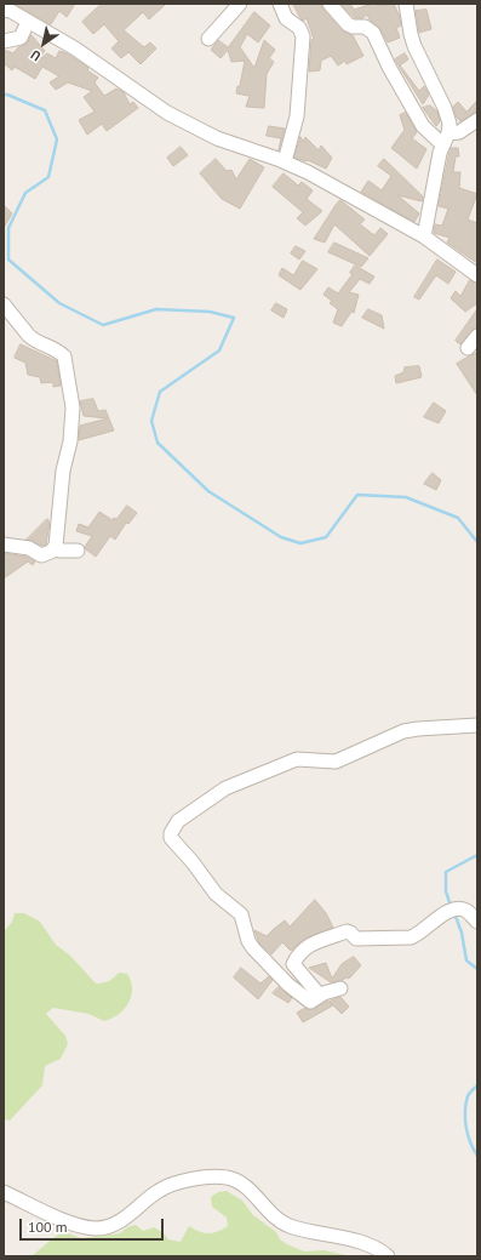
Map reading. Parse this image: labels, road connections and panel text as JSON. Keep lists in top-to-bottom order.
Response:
{
  "scale_bar": "100 m",
  "north": "bottom left"
}
